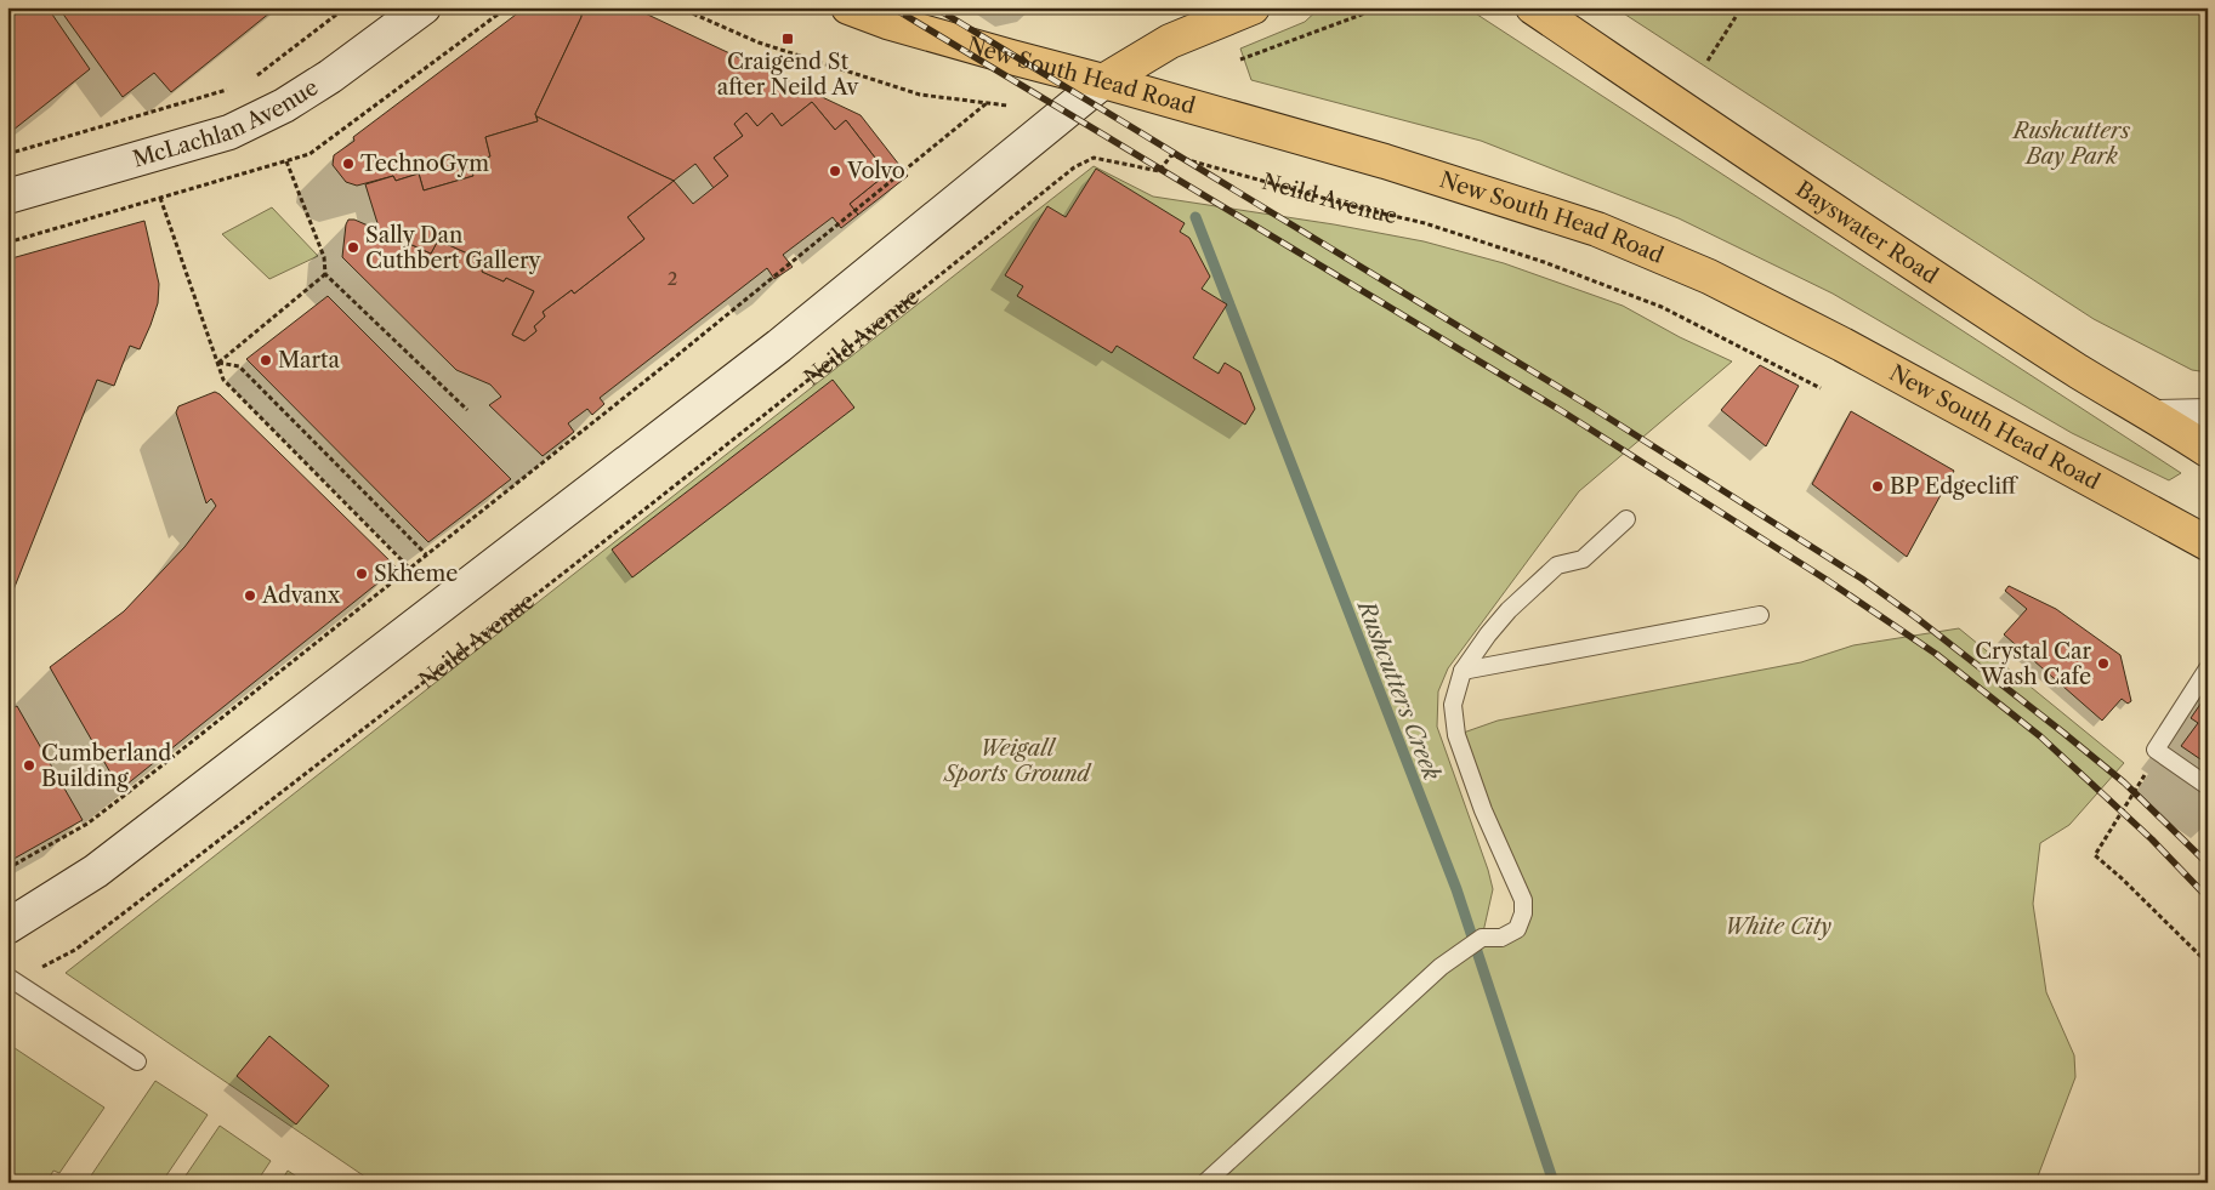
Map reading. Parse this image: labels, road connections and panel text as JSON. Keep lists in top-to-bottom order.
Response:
{
  "streets": {
    "main road": ["New South Head Road", "McLachlan Avenue", "Bayswater Road"],
    "path": ["Neild Avenue"]
  },
  "water": ["Rushcutters Creek"],
  "parks": ["Rushcutters Bay Park", "Weigall Sports Ground", "White City"],
  "places": {
    "transit": ["Craigend St after Neild Av"],
    "other": [
      "TechnoGym",
      "Volvo",
      "Sally Dan Cuthbert Gallery",
      "Marta",
      "BP Edgecliff",
      "Skheme",
      "Advanx",
      "Crystal Car Wash Cafe",
      "Cumberland Building"
    ]
  },
  "house_numbers": ["2"]
}
